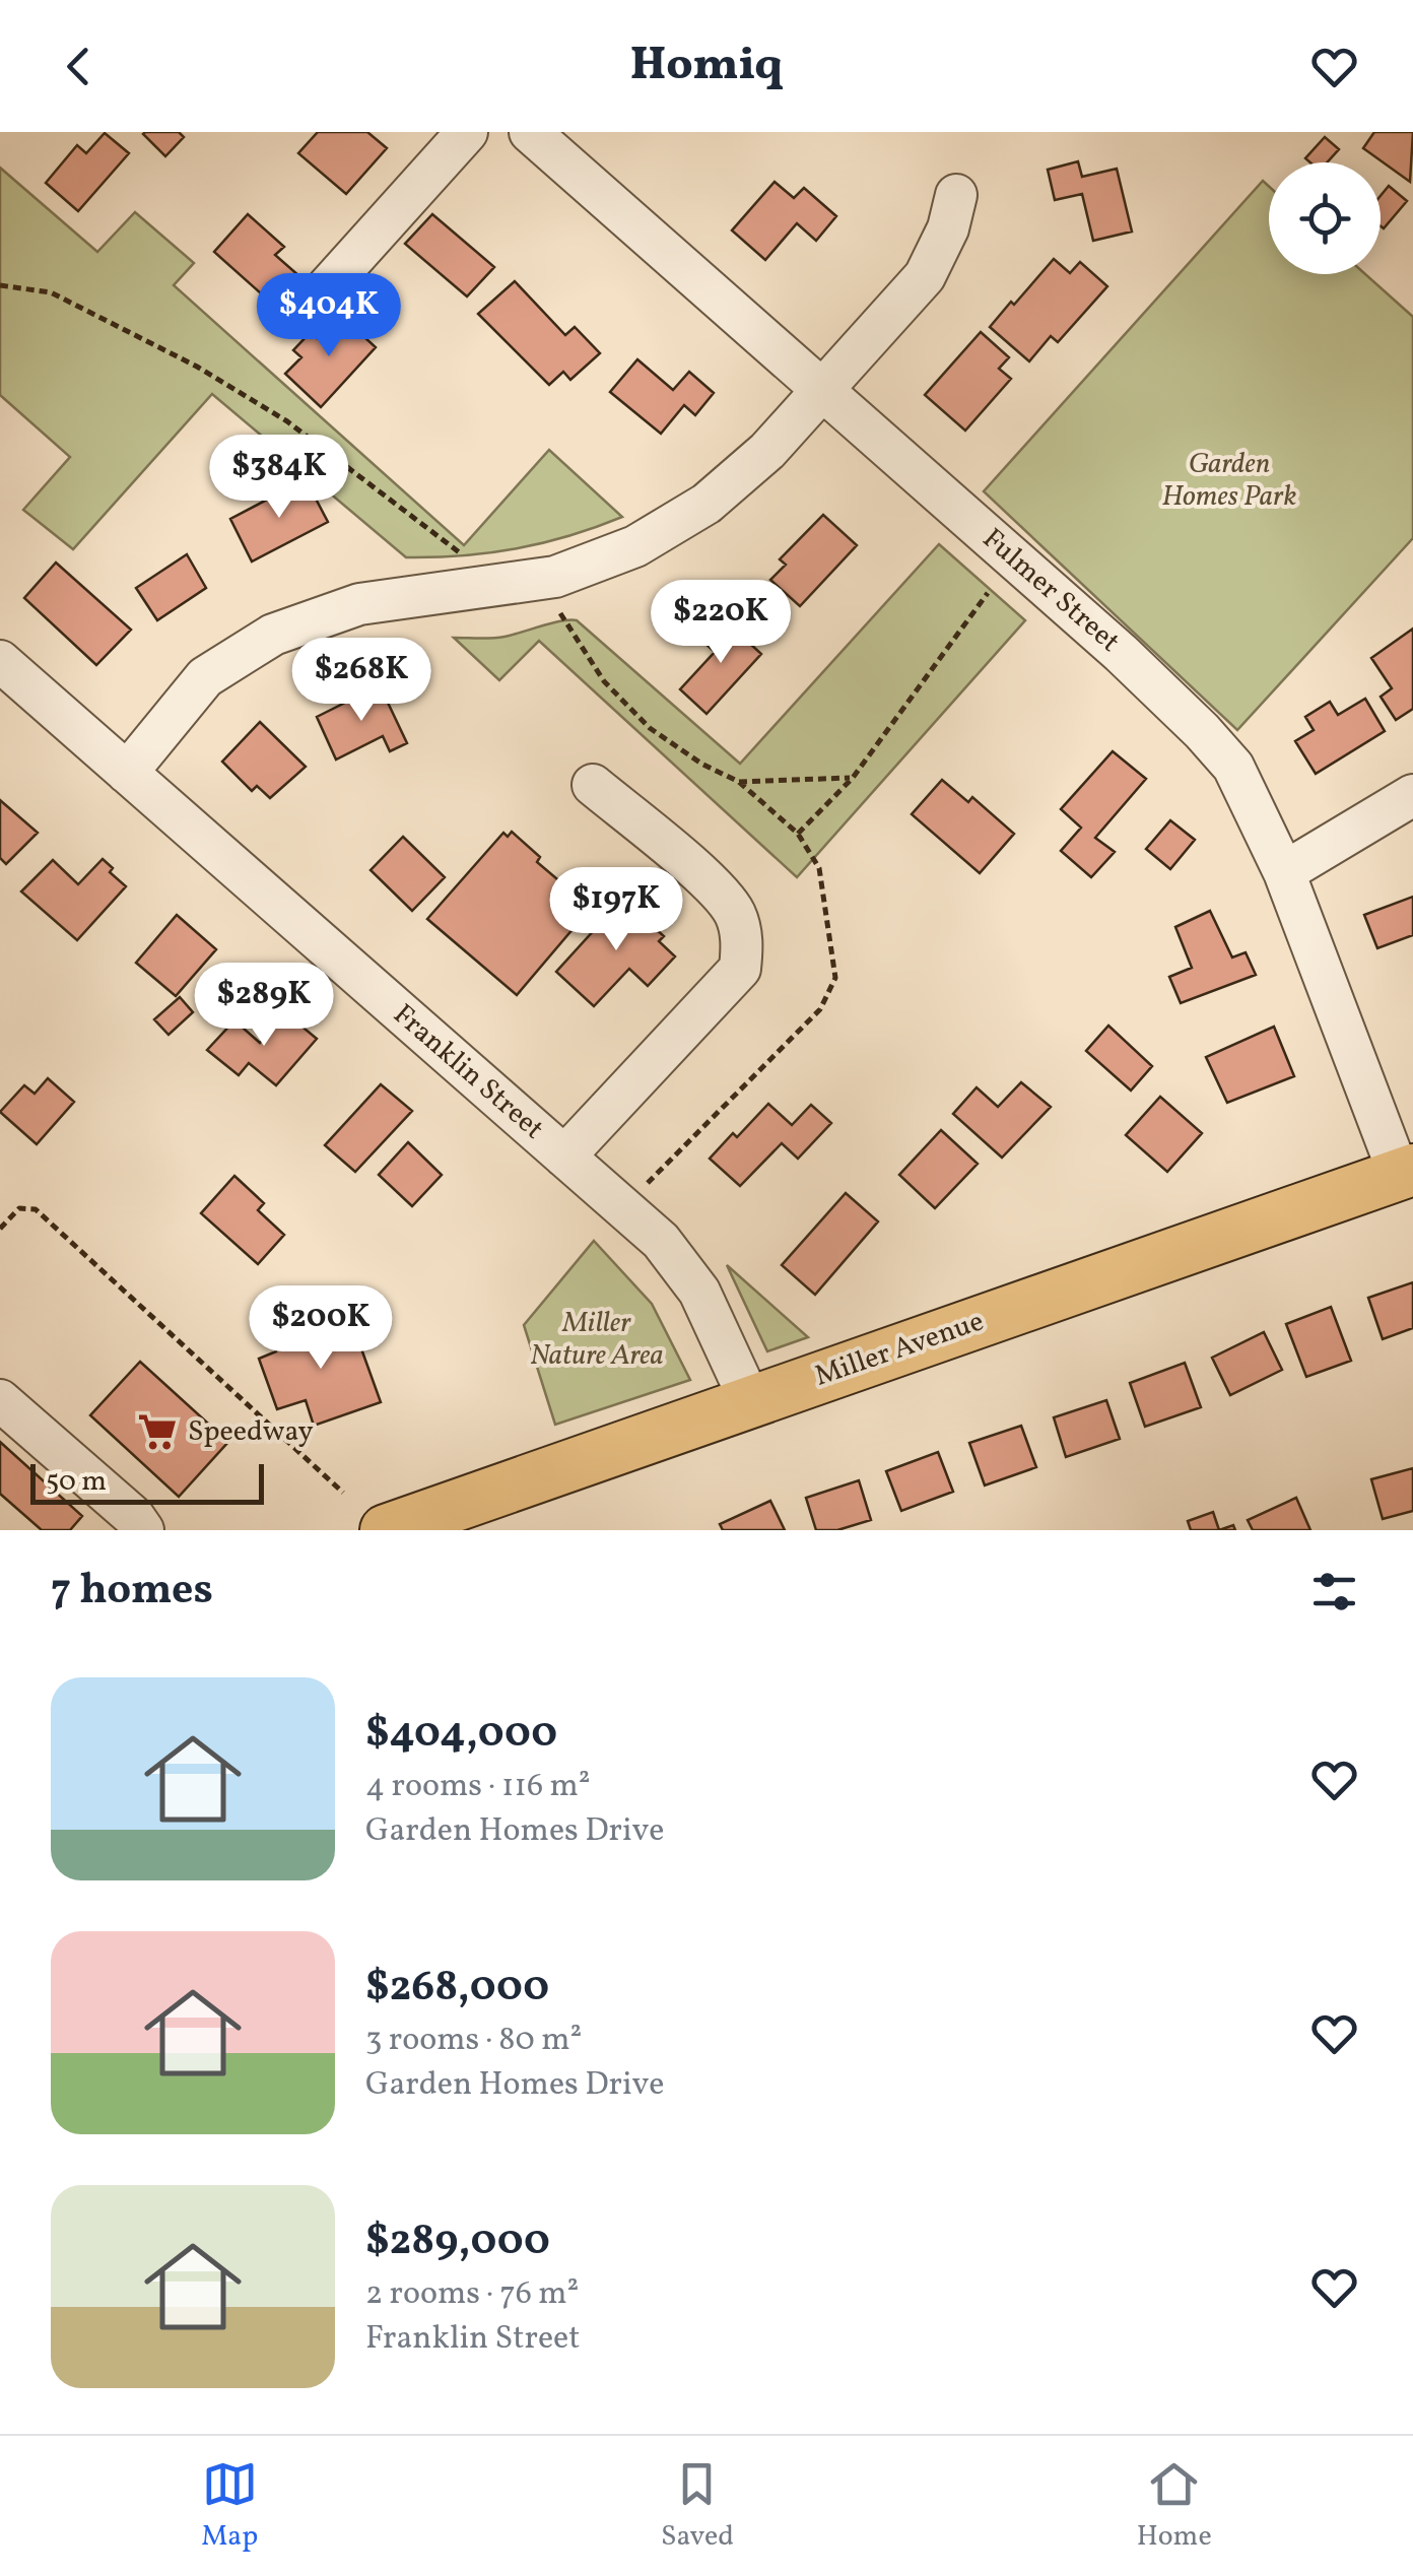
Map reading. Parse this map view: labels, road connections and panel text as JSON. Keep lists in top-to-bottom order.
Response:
{
  "streets": {
    "main road": ["Miller Avenue"],
    "street": ["Fulmer Street", "Franklin Street"]
  },
  "crossings": [
    ["Fulmer Street", "Miller Avenue"],
    ["Franklin Street", "Miller Avenue"]
  ],
  "parks": ["Garden Homes Park", "Miller Nature Area"],
  "places": {
    "supermarket": ["Speedway"]
  },
  "scale_bar": "50 m",
  "page": {
    "header": "Homiq",
    "price": [
      "$404K",
      "$384K",
      "$220K",
      "$268K",
      "$197K",
      "$289K",
      "$200K"
    ],
    "scale": "50 m",
    "heading": "7 homes",
    "list": [
      {
        "name": "$404,000",
        "note": "4 rooms · 116 m² · Garden Homes Drive"
      },
      {
        "name": "$268,000",
        "note": "3 rooms · 80 m² · Garden Homes Drive"
      },
      {
        "name": "$289,000",
        "note": "2 rooms · 76 m² · Franklin Street"
      }
    ],
    "tabs": ["Map", "Saved", "Home"]
  }
}
